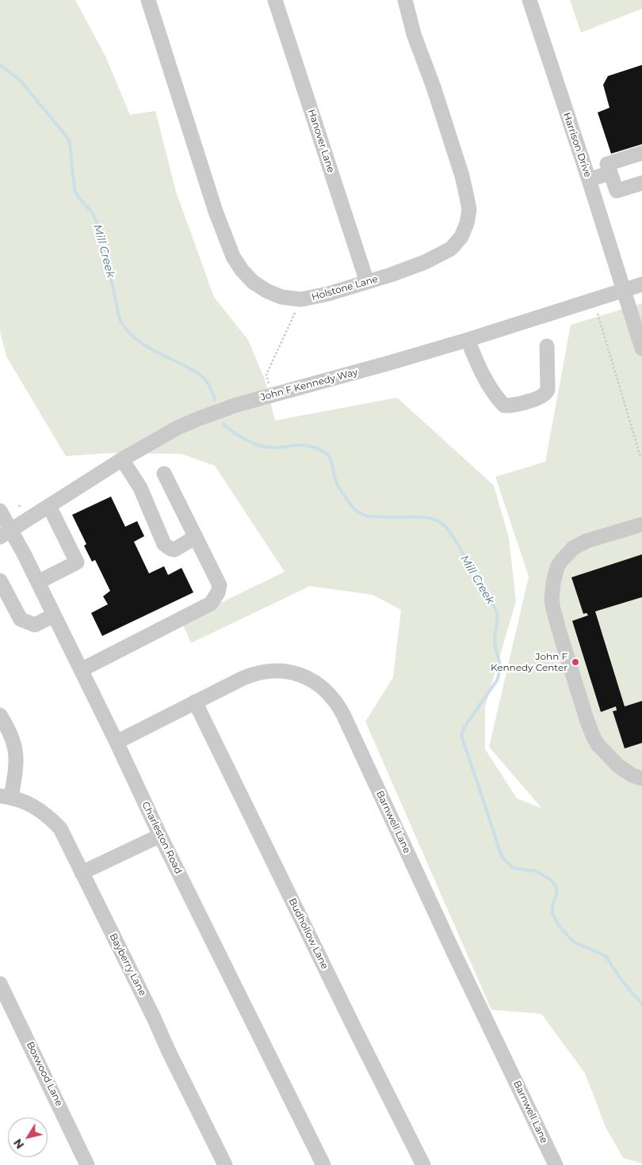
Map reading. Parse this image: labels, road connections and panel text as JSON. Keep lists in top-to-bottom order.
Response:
{
  "streets": {
    "street": [
      "Hanover Lane",
      "Harrison Drive",
      "Holstone Lane",
      "John F Kennedy Way",
      "Barnwell Lane",
      "Charleston Road",
      "Budhollow Lane",
      "Bayberry Lane",
      "Boxwood Lane"
    ]
  },
  "crossings": [
    ["Hanover Lane", "Holstone Lane"],
    ["Harrison Drive", "John F Kennedy Way"],
    ["John F Kennedy Way", "Charleston Road"],
    ["Barnwell Lane", "Charleston Road"],
    ["Barnwell Lane", "Budhollow Lane"]
  ],
  "water": ["Mill Creek"],
  "places": ["John F Kennedy Center"],
  "north": "bottom left"
}
